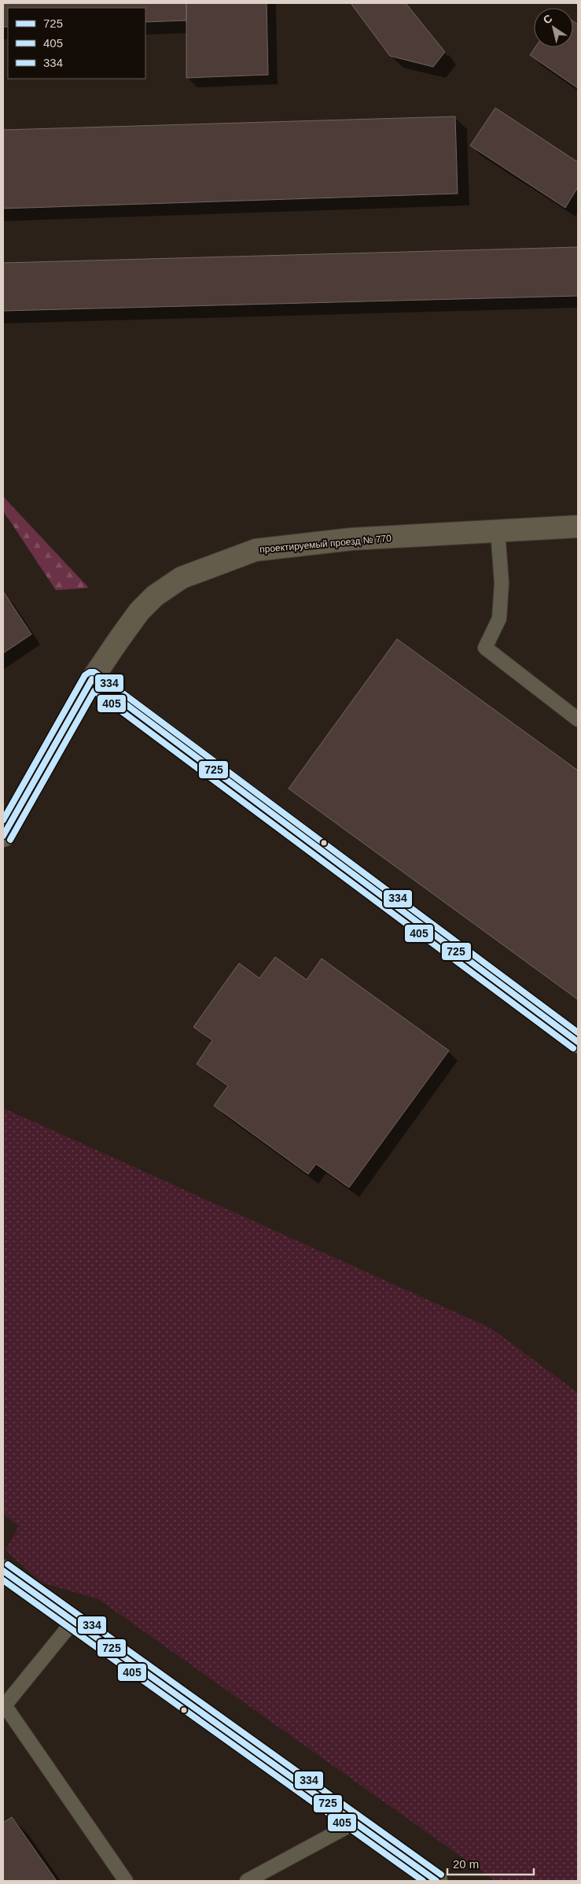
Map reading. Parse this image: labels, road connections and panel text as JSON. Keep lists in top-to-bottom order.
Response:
{
  "streets": {
    "street": ["проектируемый проезд № 770"]
  },
  "lines": ["transit line 334", "transit line 725", "transit line 405"],
  "legend": ["725", "405", "334"],
  "scale_bar": "20 m",
  "north": "top left"
}
